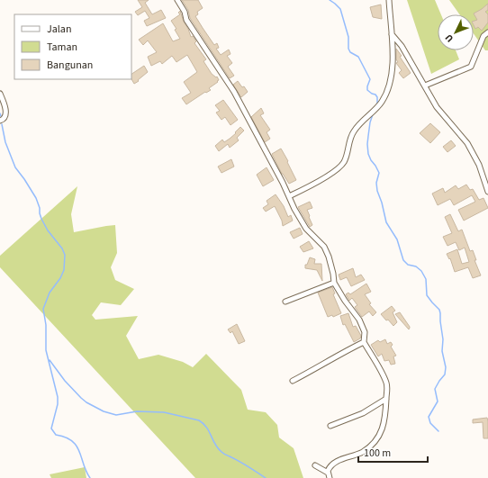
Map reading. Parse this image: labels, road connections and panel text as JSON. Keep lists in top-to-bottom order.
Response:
{
  "legend": ["Jalan", "Taman", "Bangunan"],
  "scale_bar": "100 m",
  "north": "bottom left"
}
